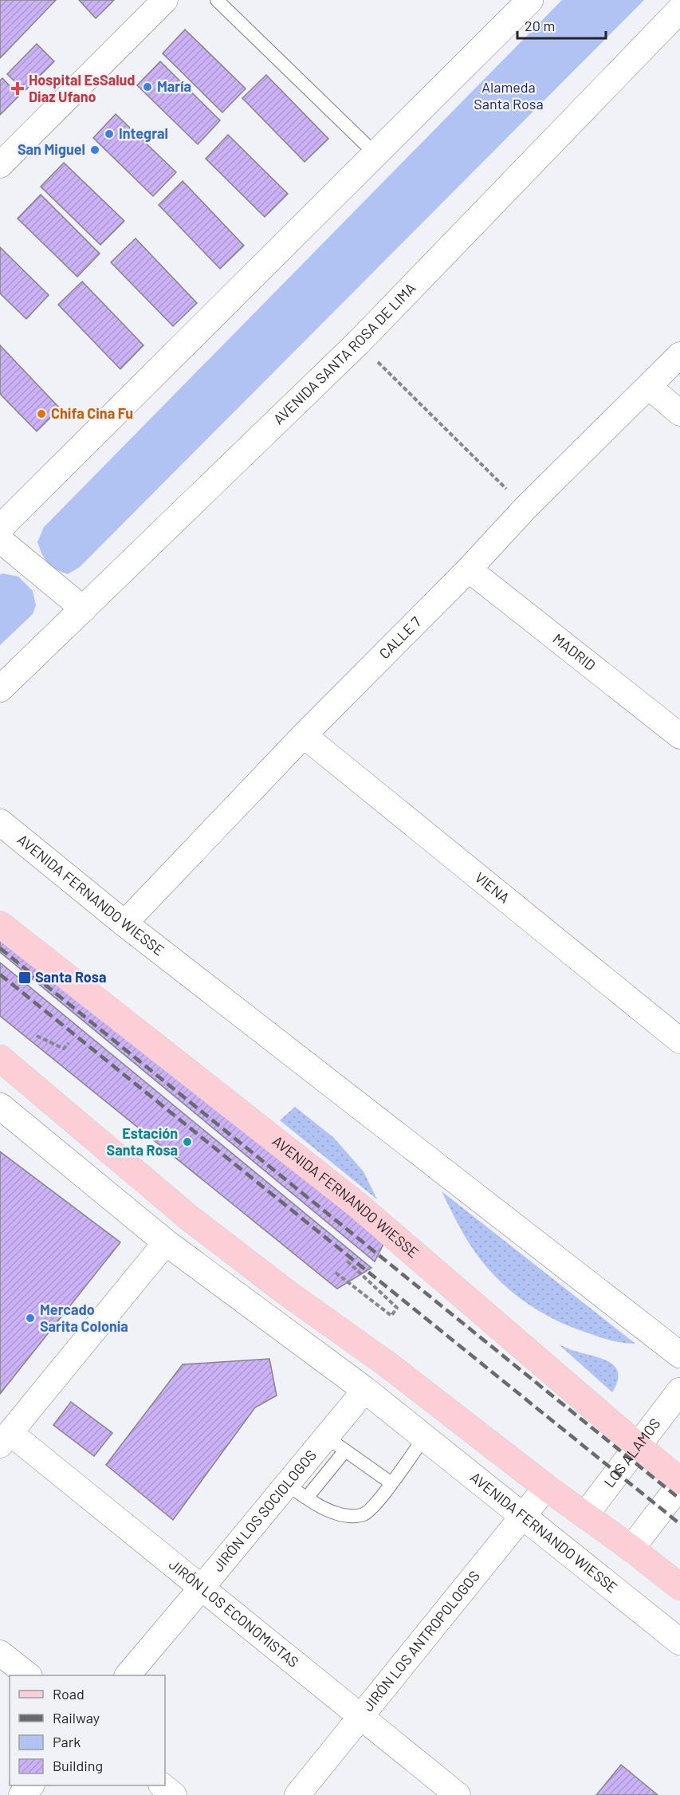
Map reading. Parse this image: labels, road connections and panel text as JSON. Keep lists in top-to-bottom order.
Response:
{
  "streets": {
    "main road": ["AVENIDA SANTA ROSA DE LIMA", "AVENIDA FERNANDO WIESSE", "LOS ALAMOS"],
    "street": [
      "CALLE 7",
      "MADRID",
      "VIENA",
      "JIRÓN LOS SOCIOLOGOS",
      "JIRÓN LOS ECONOMISTAS",
      "JIRÓN LOS ANTROPOLOGOS"
    ]
  },
  "crossings": [
    ["CALLE 7", "MADRID"],
    ["CALLE 7", "VIENA"],
    ["CALLE 7", "AVENIDA FERNANDO WIESSE"],
    ["AVENIDA FERNANDO WIESSE", "LOS ALAMOS"],
    ["AVENIDA FERNANDO WIESSE", "JIRÓN LOS SOCIOLOGOS"],
    ["AVENIDA FERNANDO WIESSE", "JIRÓN LOS ANTROPOLOGOS"],
    ["JIRÓN LOS SOCIOLOGOS", "JIRÓN LOS ECONOMISTAS"],
    ["JIRÓN LOS ECONOMISTAS", "JIRÓN LOS ANTROPOLOGOS"]
  ],
  "parks": ["Alameda Santa Rosa"],
  "places": {
    "other": [
      "María",
      "Integral",
      "San Miguel",
      "Chifa Cina Fu",
      "Estación Santa Rosa",
      "Mercado Sarita Colonia"
    ],
    "health": ["Hospital EsSalud Diaz Ufano"],
    "transit": ["Santa Rosa"]
  },
  "legend": [
    "Road",
    "Railway",
    "Park",
    "Building"
  ],
  "scale_bar": "20 m"
}
